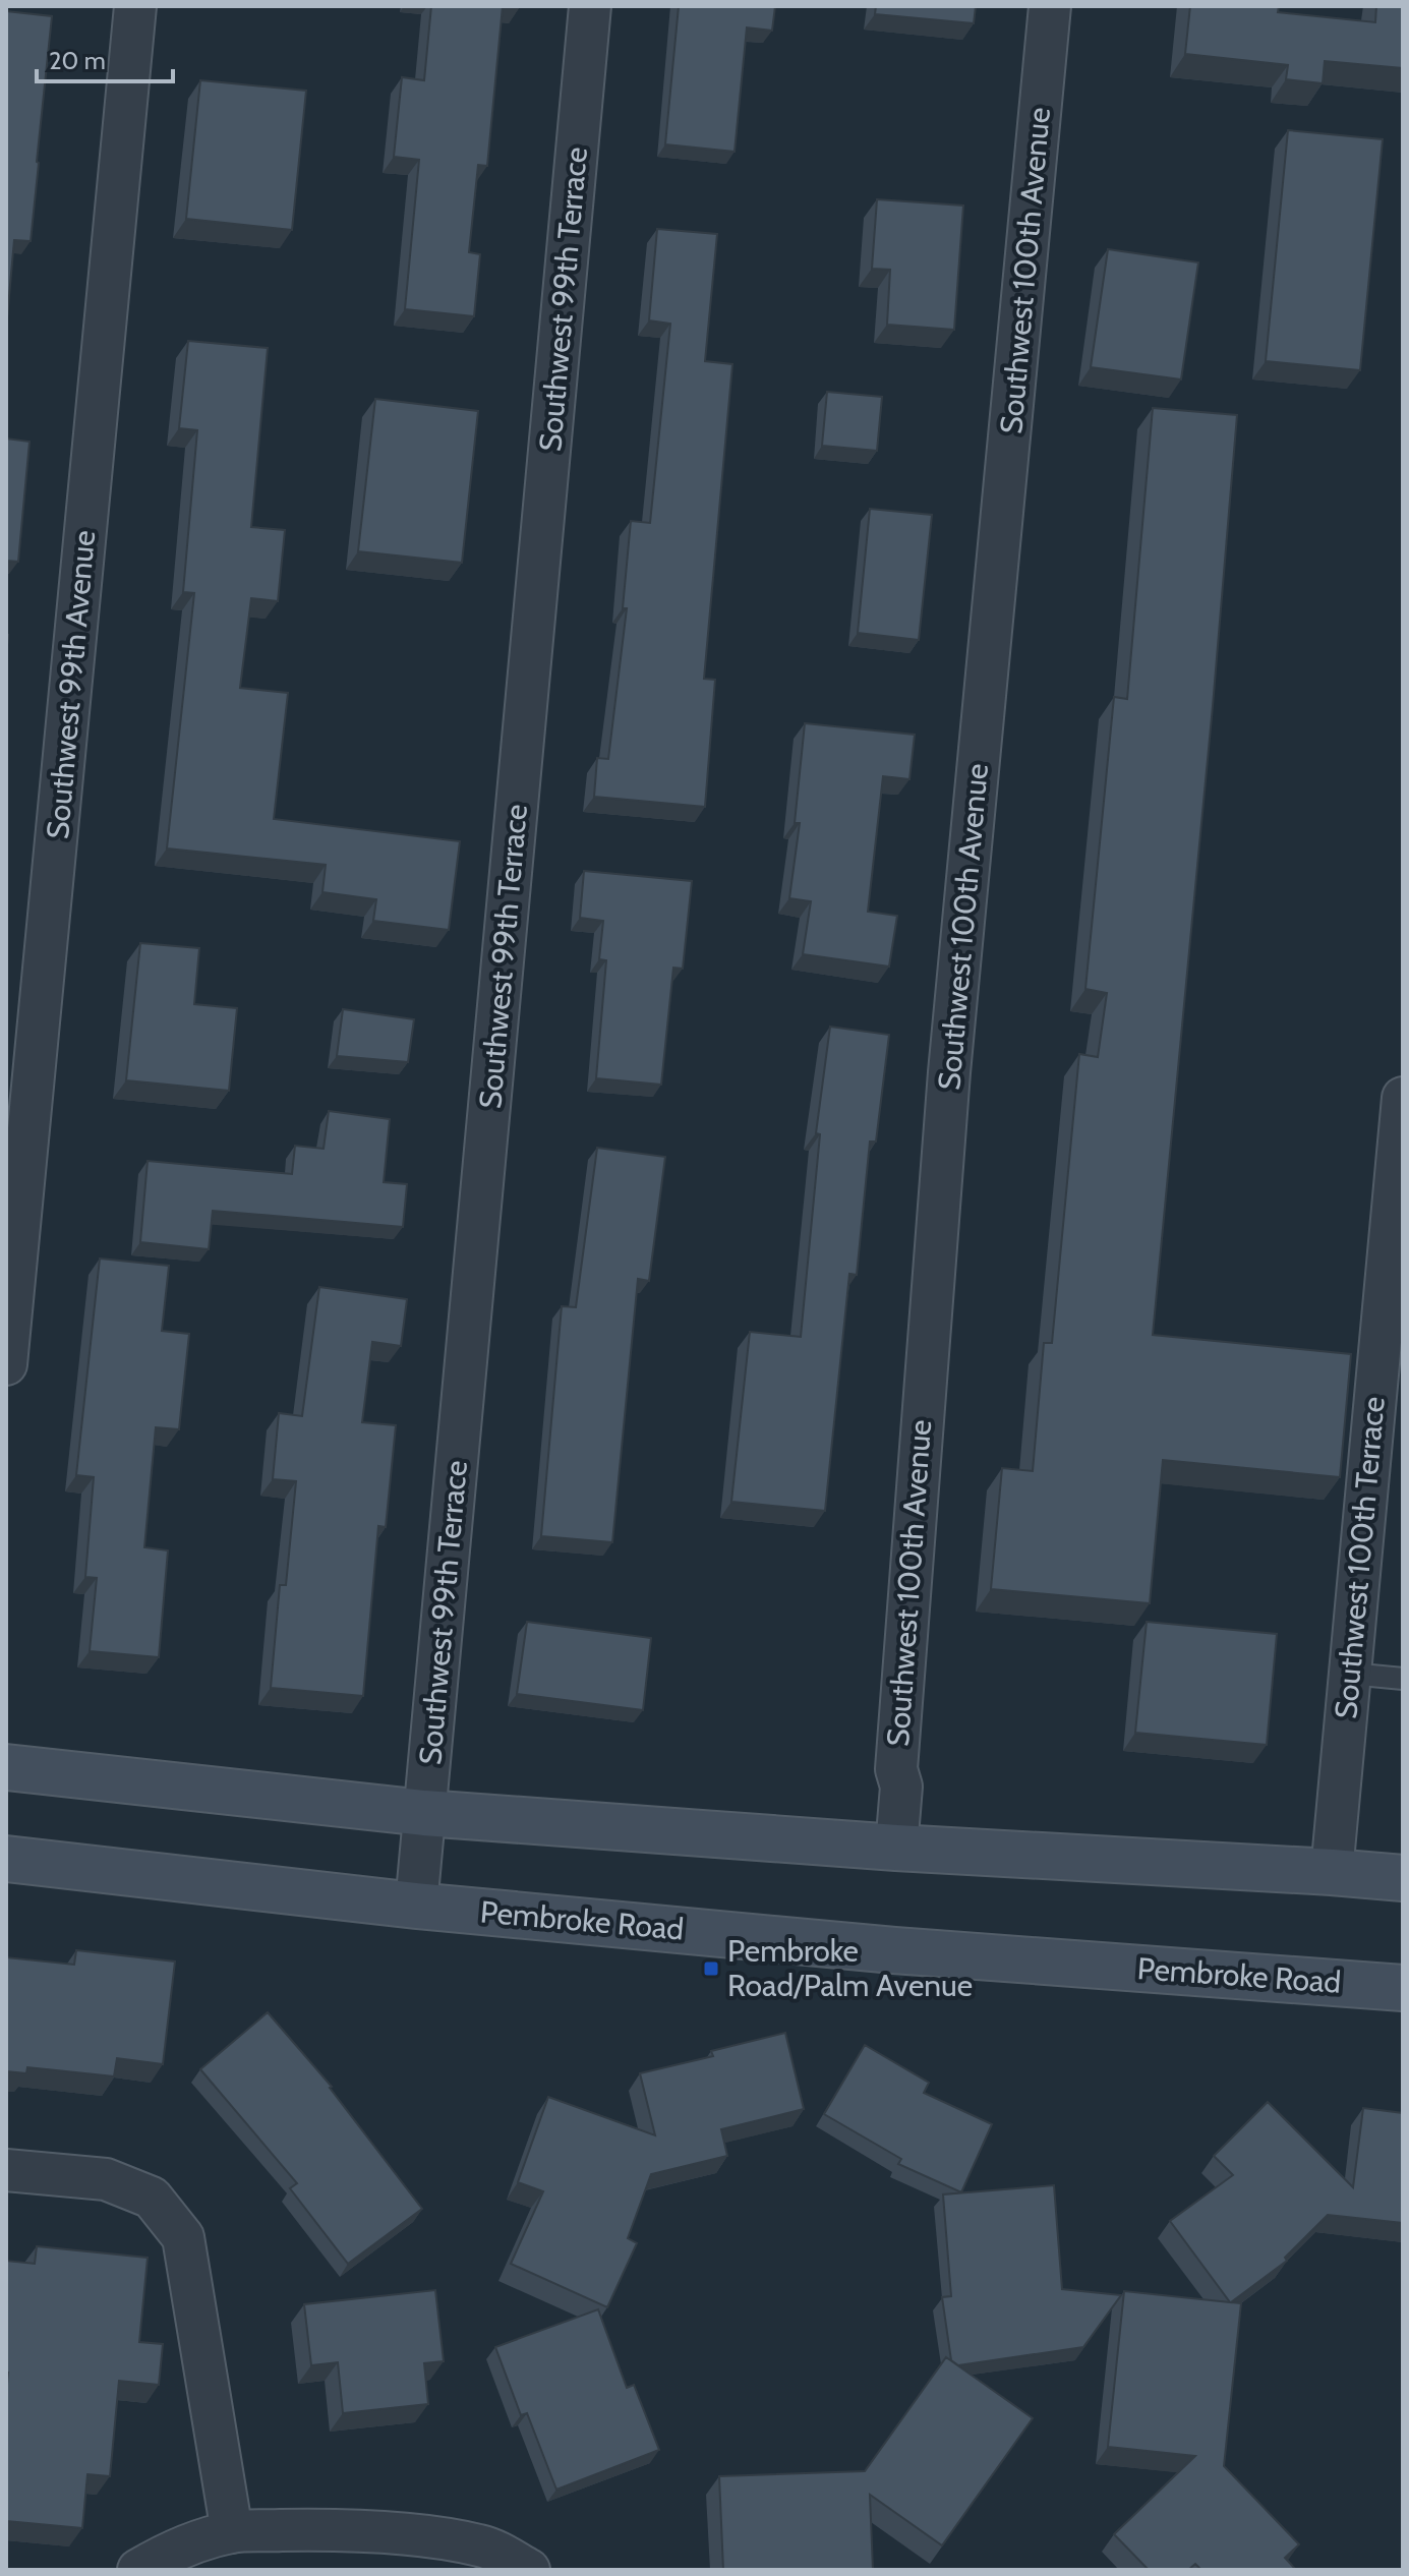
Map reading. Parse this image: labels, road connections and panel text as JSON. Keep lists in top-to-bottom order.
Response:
{
  "streets": {
    "main road": ["Pembroke Road"],
    "street": [
      "Southwest 100th Avenue",
      "Southwest 99th Terrace",
      "Southwest 99th Avenue",
      "Southwest 100th Terrace"
    ]
  },
  "crossings": [
    ["Southwest 99th Terrace", "Pembroke Road"]
  ],
  "places": {
    "transit": ["Pembroke Road/Palm Avenue"]
  },
  "scale_bar": "20 m"
}
